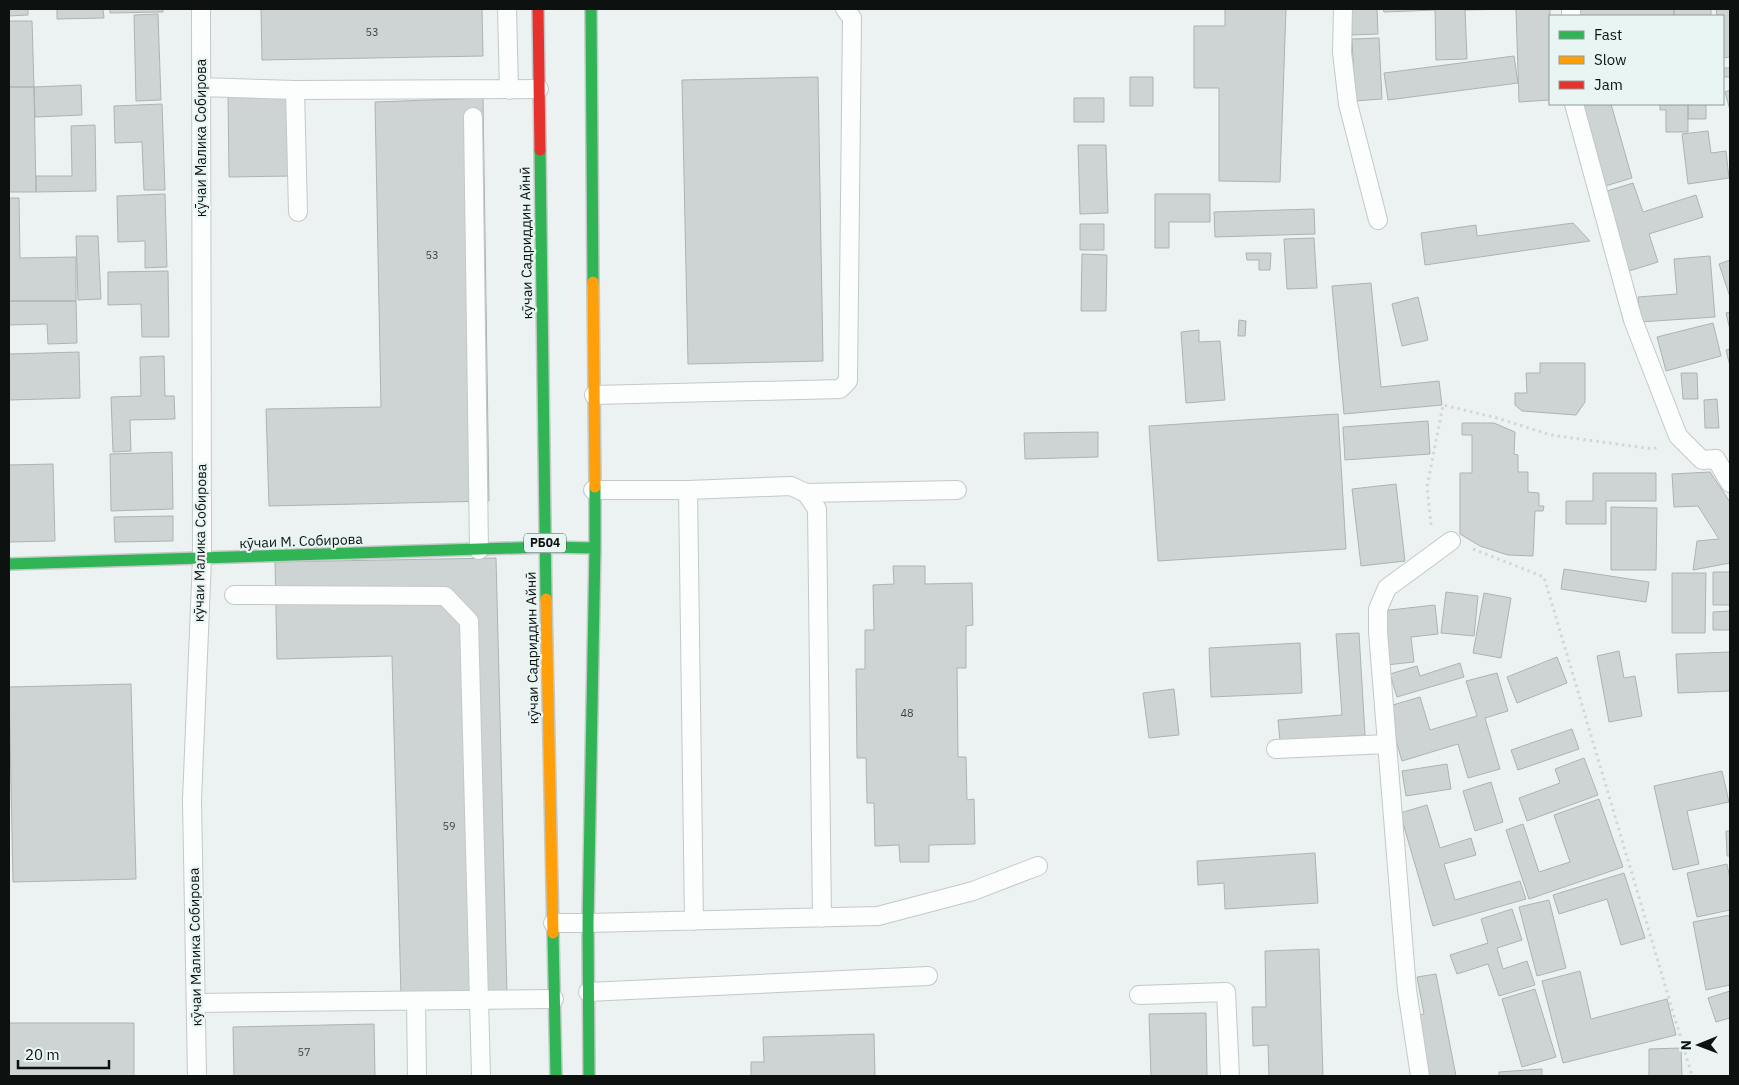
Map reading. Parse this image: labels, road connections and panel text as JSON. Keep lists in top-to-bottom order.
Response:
{
  "streets": {
    "main road": ["кӯчаи Садриддин Айнӣ", "кӯчаи М. Собирова", "РБ04"],
    "lane": ["кӯчаи Малика Собирова"]
  },
  "crossings": [
    ["кӯчаи Малика Собирова", "кӯчаи М. Собирова"],
    ["кӯчаи Садриддин Айнӣ", "кӯчаи М. Собирова"]
  ],
  "house_numbers": [
    "53",
    "53",
    "48",
    "59",
    "57"
  ],
  "legend": ["Fast", "Slow", "Jam"],
  "scale_bar": "20 m",
  "north": "left"
}
